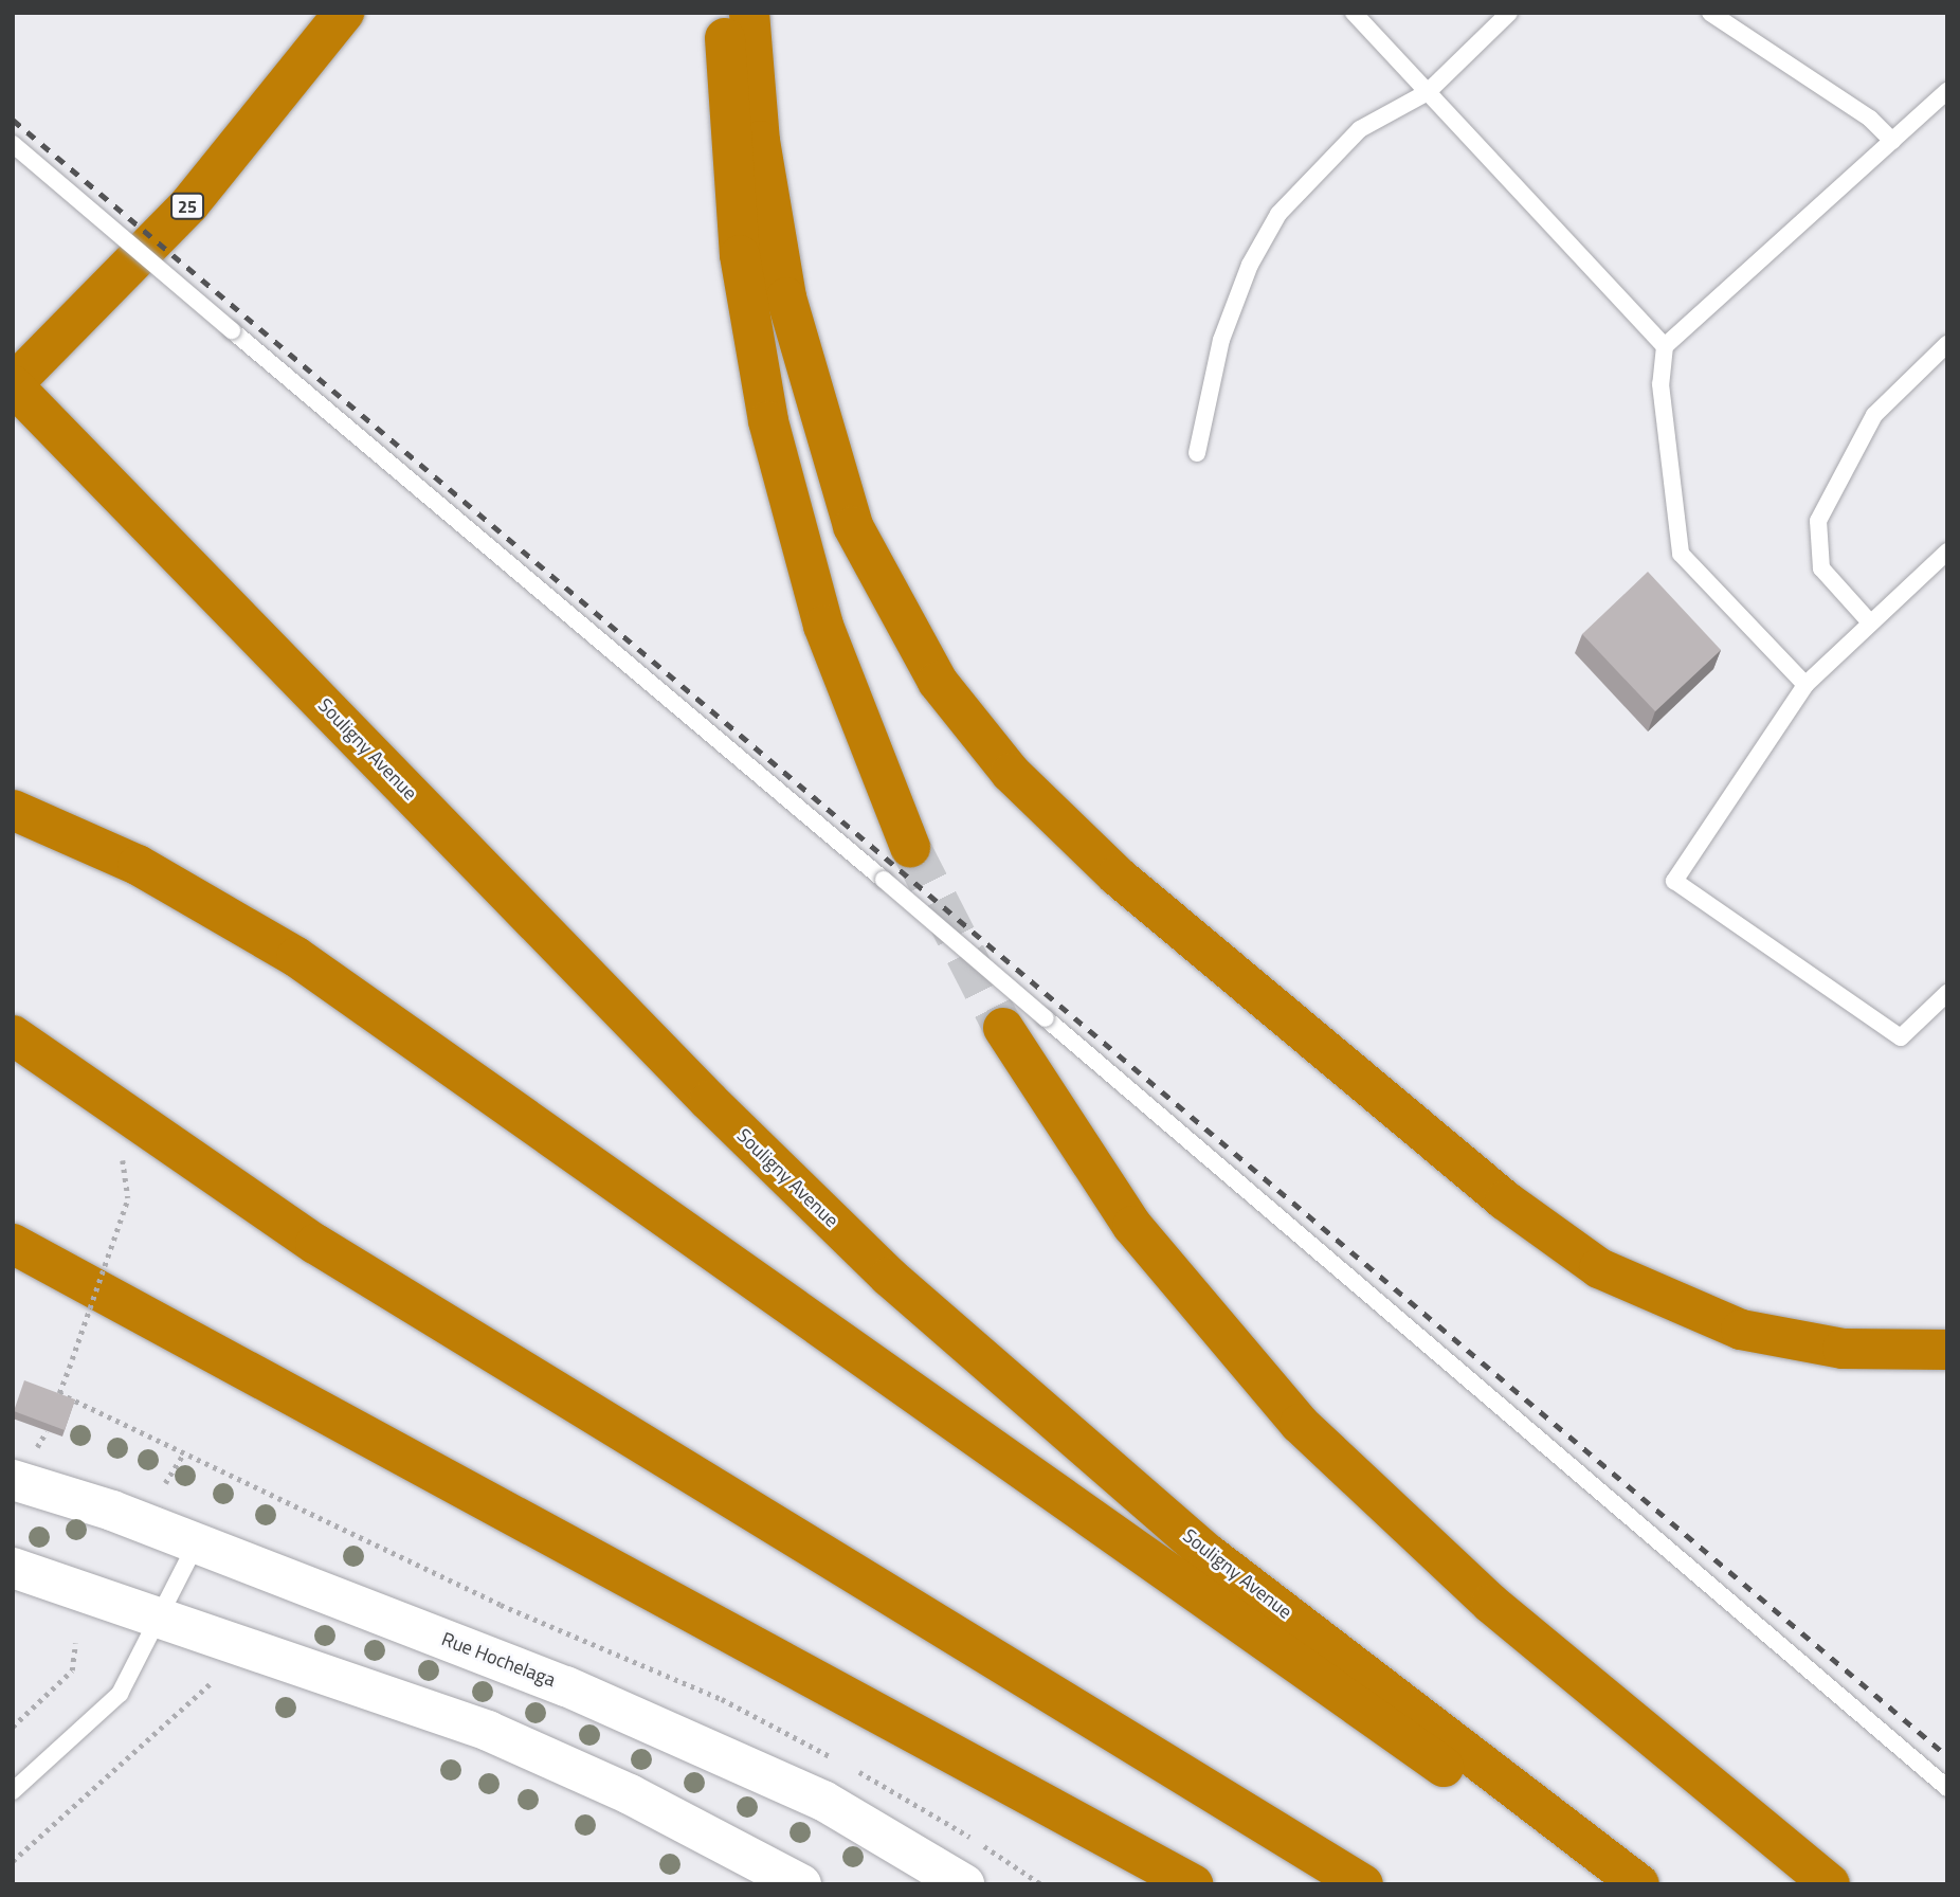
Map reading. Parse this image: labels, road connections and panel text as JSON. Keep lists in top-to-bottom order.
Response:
{
  "streets": {
    "highway": ["25", "Souligny Avenue"],
    "main road": ["Rue Hochelaga"]
  },
  "crossings": [
    ["25", "Souligny Avenue"]
  ]
}
